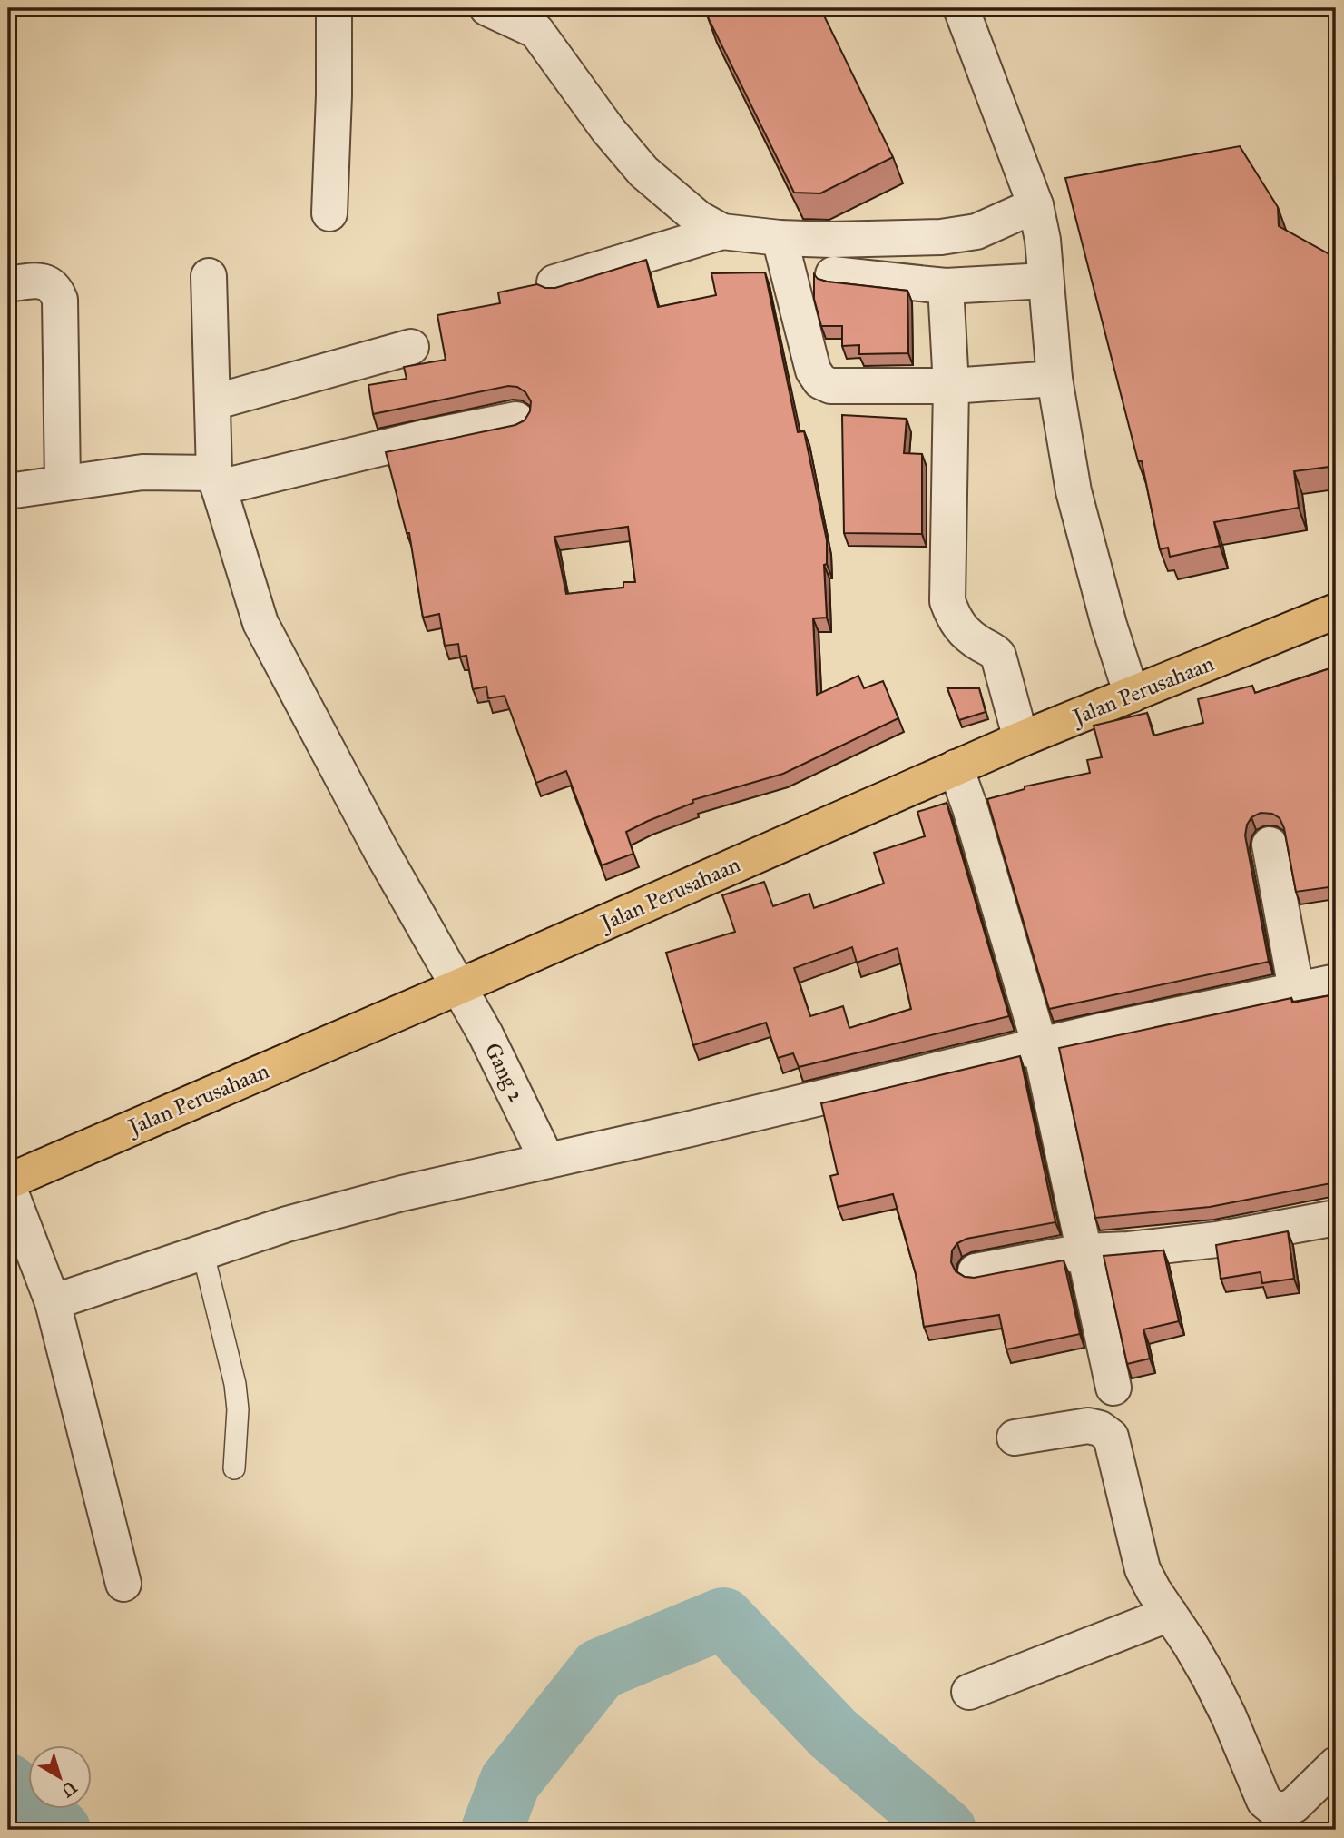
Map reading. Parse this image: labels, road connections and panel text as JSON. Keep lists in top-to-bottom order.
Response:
{
  "streets": {
    "main road": ["Jalan Perusahaan"],
    "street": ["Gang 2"]
  },
  "crossings": [
    ["Jalan Perusahaan", "Gang 2"]
  ],
  "north": "bottom right"
}
